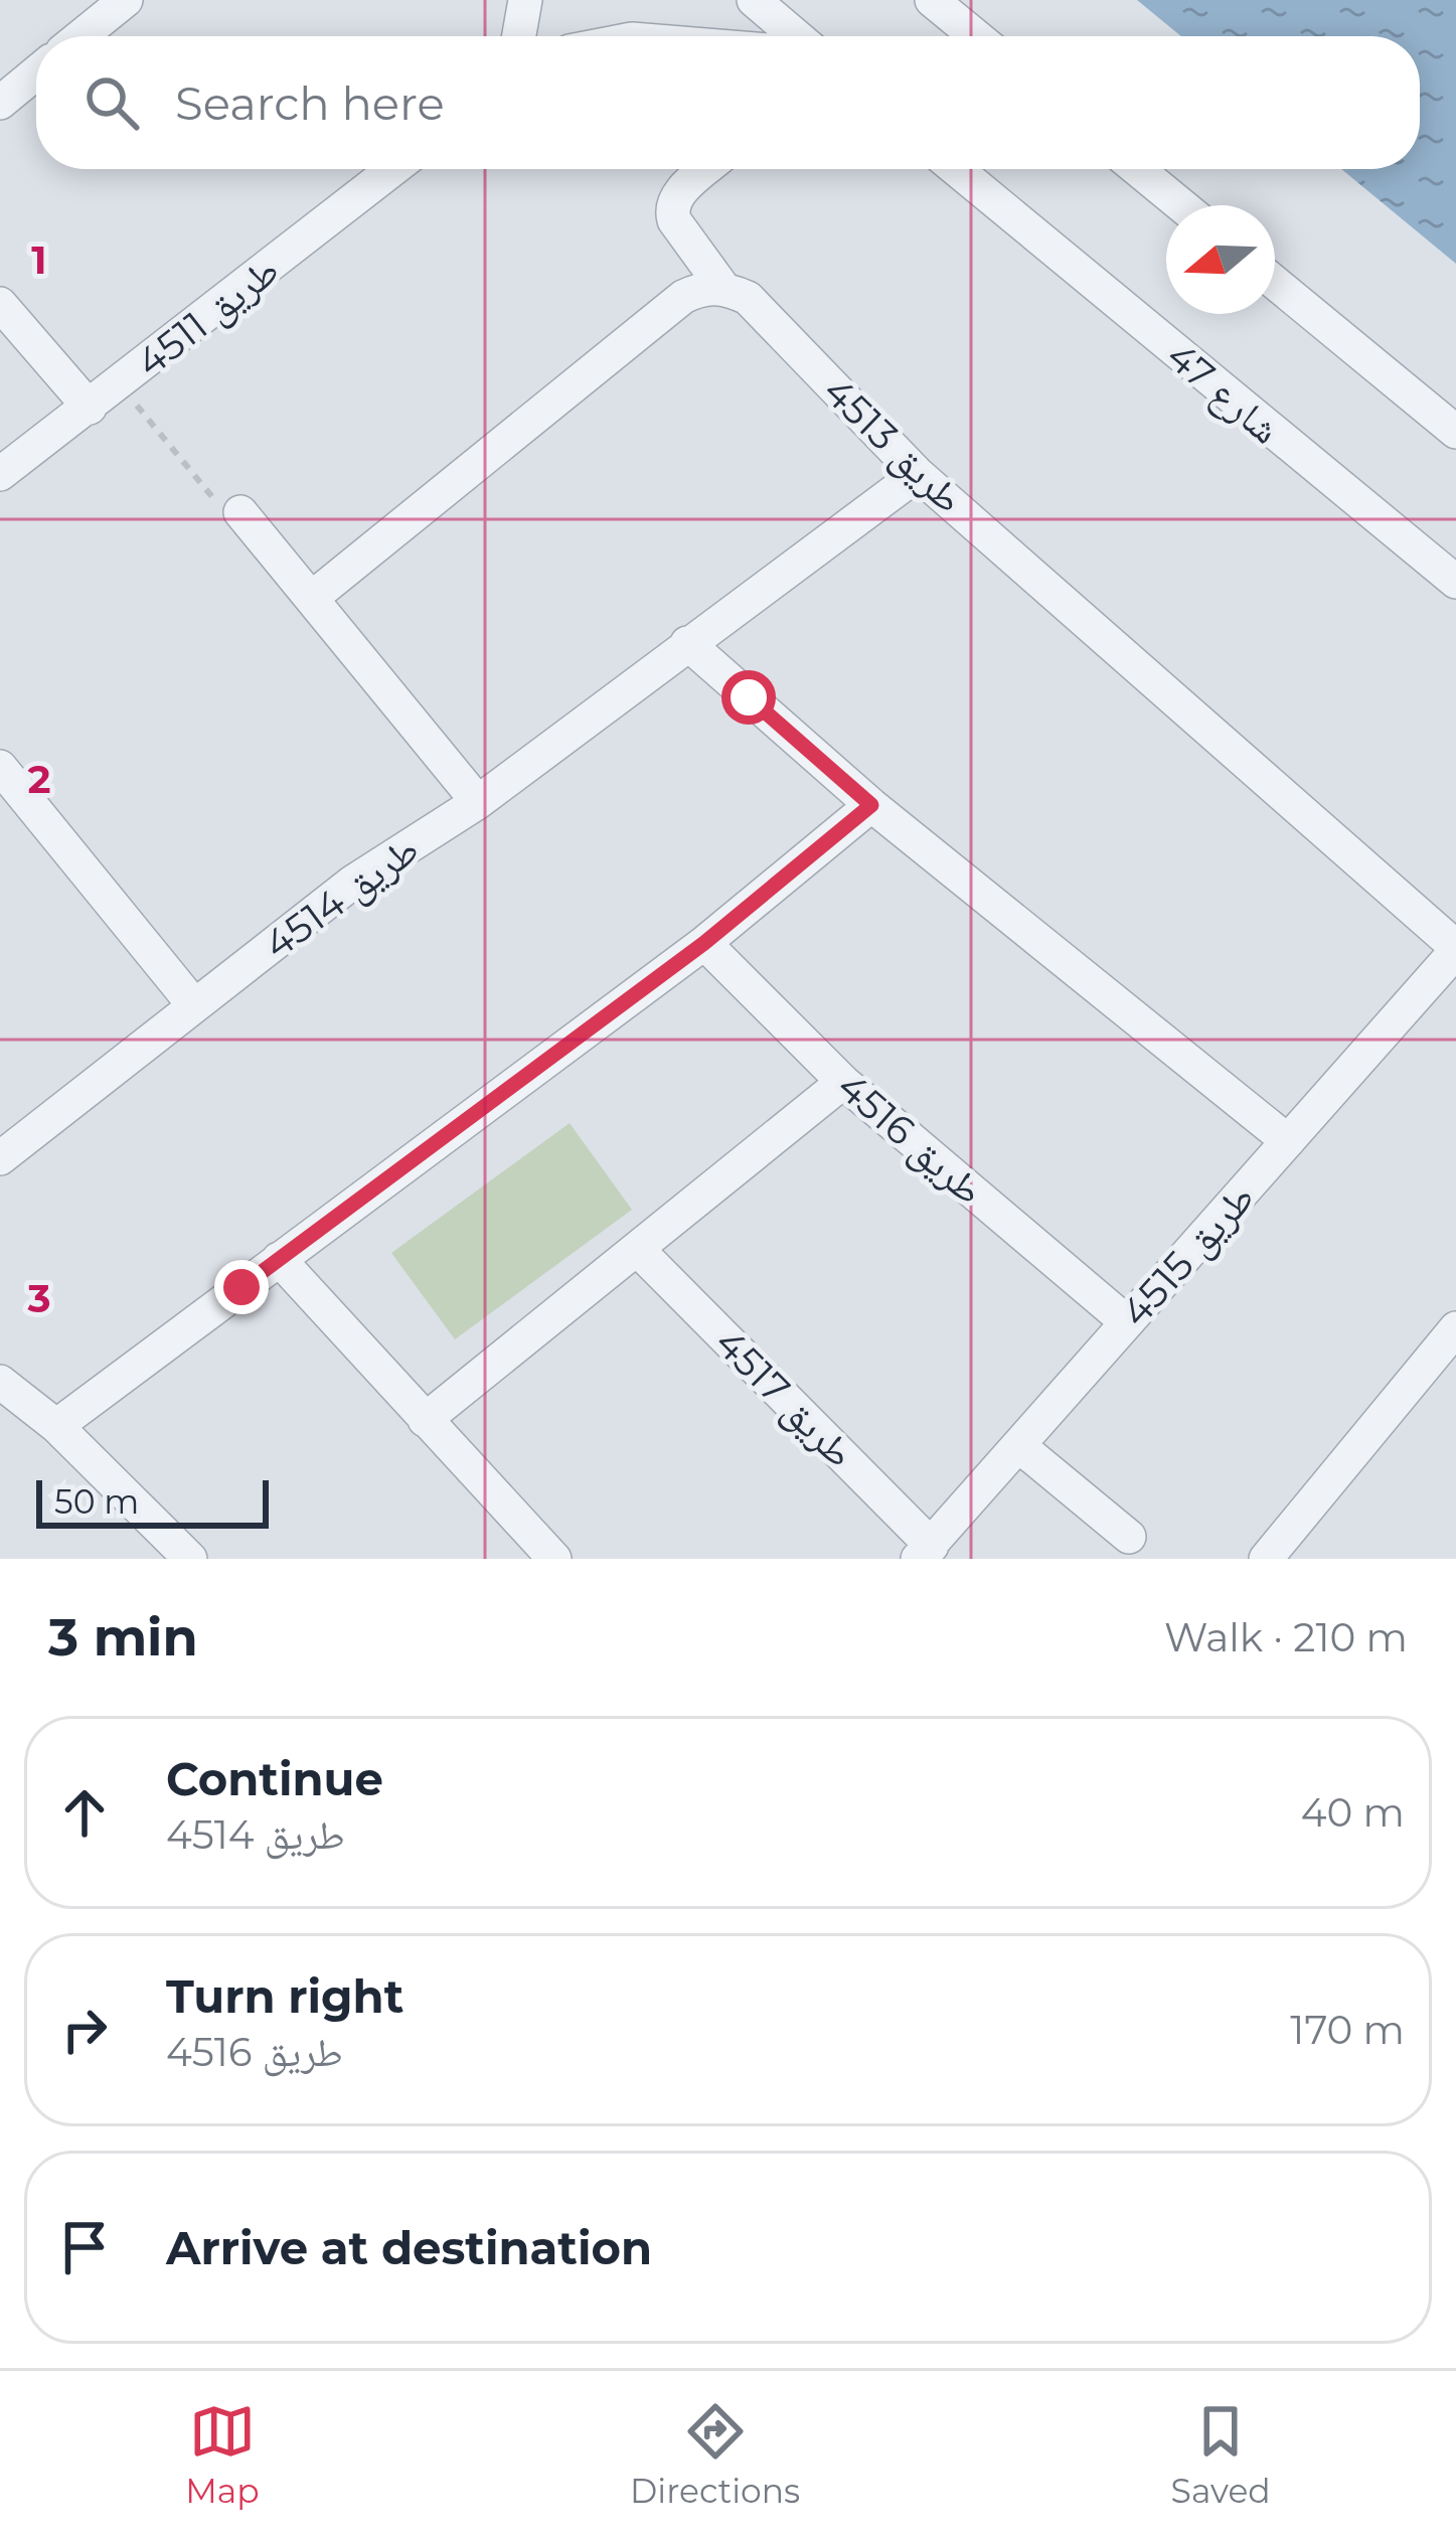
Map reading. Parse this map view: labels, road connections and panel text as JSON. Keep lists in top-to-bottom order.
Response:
{
  "streets": {
    "street": [
      "طريق 4511",
      "شارع 47",
      "طريق 4513",
      "طريق 4514",
      "طريق 4516",
      "طريق 4515",
      "طريق 4517"
    ]
  },
  "crossings": [
    ["طريق 4513", "طريق 4514"],
    ["طريق 4513", "طريق 4515"],
    ["طريق 4516", "طريق 4515"],
    ["طريق 4515", "طريق 4517"]
  ],
  "scale_bar": "50 m",
  "north": "left",
  "page": {
    "search": "Search here",
    "scale": "50 m",
    "heading": ["3 min", "Walk · 210 m"],
    "list": [
      ["Continue", "طريق 4514", "40 m"],
      ["Turn right", "طريق 4516", "170 m"],
      "Arrive at destination"
    ],
    "nav": ["Map", "Directions", "Saved"]
  },
  "grid": {
    "rows": ["1", "2", "3"]
  }
}
